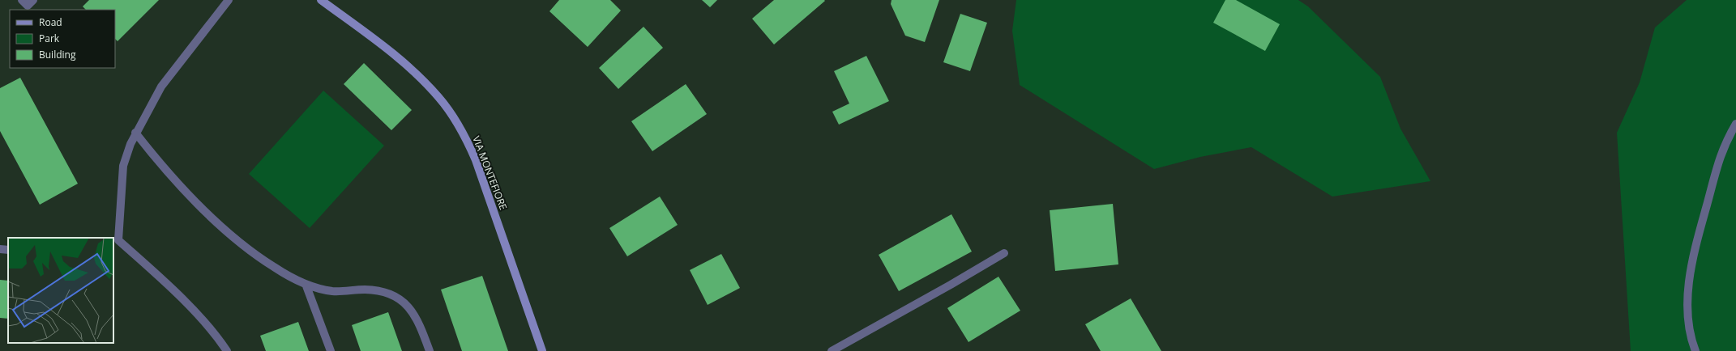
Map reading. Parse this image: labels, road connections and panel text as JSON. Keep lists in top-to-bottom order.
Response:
{
  "streets": {
    "main road": ["VIA MONTEFIORE"]
  },
  "legend": ["Road", "Park", "Building"]
}
